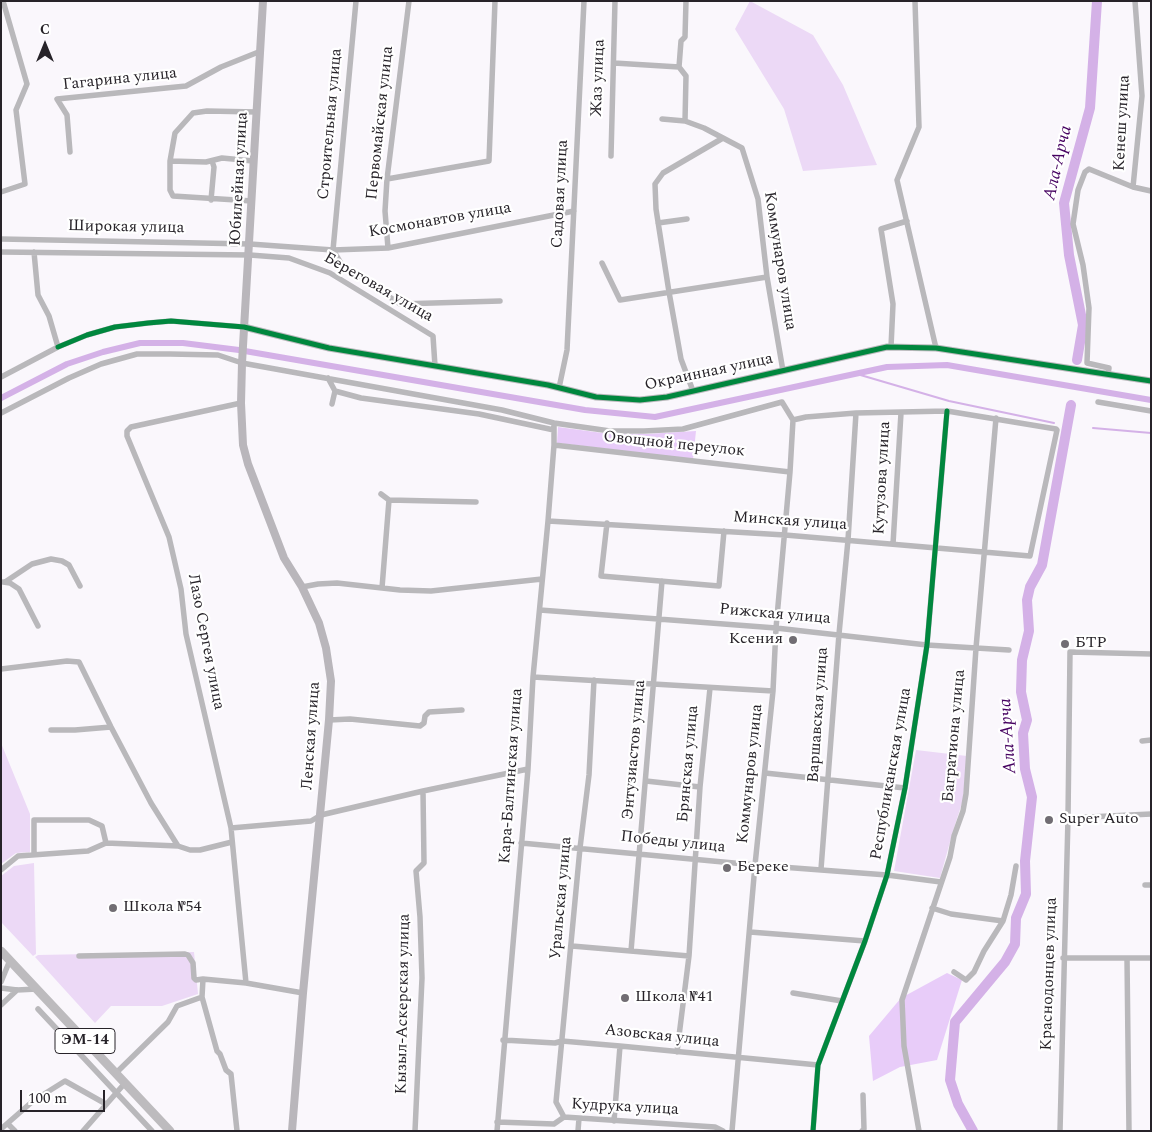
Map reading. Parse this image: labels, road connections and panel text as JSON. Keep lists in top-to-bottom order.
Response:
{
  "streets": {
    "main road": ["Юбилейная улица", "Ленская улица", "ЭМ-14"],
    "street": [
      "Жаз улица",
      "Гагарина улица",
      "Первомайская улица",
      "Кенеш улица",
      "Строительная улица",
      "Садовая улица",
      "Космонавтов улица",
      "Широкая улица",
      "Коммунаров улица",
      "Береговая улица",
      "Окраинная улица",
      "Овощной переулок",
      "Кутузова улица",
      "Минская улица",
      "Рижская улица",
      "Лазо Сергея улица",
      "Варшавская улица",
      "Багратиона улица",
      "Энтузиастов улица",
      "Брянская улица",
      "Республиканская улица",
      "Кара-Балтинская улица",
      "Победы улица",
      "Уральская улица",
      "Краснодонцев улица",
      "Кызыл-Аскерская улица",
      "Азовская улица",
      "Кудрука улица"
    ]
  },
  "crossings": [
    ["Гагарина улица", "Юбилейная улица"],
    ["Первомайская улица", "Космонавтов улица"],
    ["Строительная улица", "Космонавтов улица"],
    ["Строительная улица", "Береговая улица"],
    ["Юбилейная улица", "Космонавтов улица"],
    ["Юбилейная улица", "Широкая улица"],
    ["Юбилейная улица", "Береговая улица"],
    ["Юбилейная улица", "Окраинная улица"],
    ["Юбилейная улица", "Ленская улица"],
    ["Садовая улица", "Космонавтов улица"],
    ["Садовая улица", "Окраинная улица"],
    ["Космонавтов улица", "Широкая улица"],
    ["Космонавтов улица", "Береговая улица"],
    ["Коммунаров улица", "Окраинная улица"],
    ["Коммунаров улица", "Овощной переулок"],
    ["Коммунаров улица", "Минская улица"],
    ["Коммунаров улица", "Рижская улица"],
    ["Коммунаров улица", "Победы улица"],
    ["Коммунаров улица", "Азовская улица"],
    ["Береговая улица", "Окраинная улица"],
    ["Овощной переулок", "Кара-Балтинская улица"],
    ["Кутузова улица", "Минская улица"],
    ["Минская улица", "Варшавская улица"],
    ["Минская улица", "Багратиона улица"],
    ["Минская улица", "Республиканская улица"],
    ["Минская улица", "Кара-Балтинская улица"],
    ["Рижская улица", "Варшавская улица"],
    ["Рижская улица", "Багратиона улица"],
    ["Рижская улица", "Энтузиастов улица"],
    ["Рижская улица", "Республиканская улица"],
    ["Рижская улица", "Кара-Балтинская улица"],
    ["Лазо Сергея улица", "Ленская улица"],
    ["Варшавская улица", "Победы улица"],
    ["Багратиона улица", "Победы улица"],
    ["Энтузиастов улица", "Победы улица"],
    ["Брянская улица", "Победы улица"],
    ["Брянская улица", "Азовская улица"],
    ["Республиканская улица", "Победы улица"],
    ["Республиканская улица", "Азовская улица"],
    ["Кара-Балтинская улица", "Победы улица"],
    ["Кара-Балтинская улица", "Азовская улица"],
    ["Кара-Балтинская улица", "Кудрука улица"],
    ["Победы улица", "Уральская улица"],
    ["Уральская улица", "Азовская улица"],
    ["Уральская улица", "Кудрука улица"]
  ],
  "water": ["Ала-Арча"],
  "places": [
    "Ксения",
    "БТР",
    "Super Auto",
    "Береке",
    "Школа №54",
    "Школа №41"
  ],
  "scale_bar": "100 m",
  "north": "top"
}
